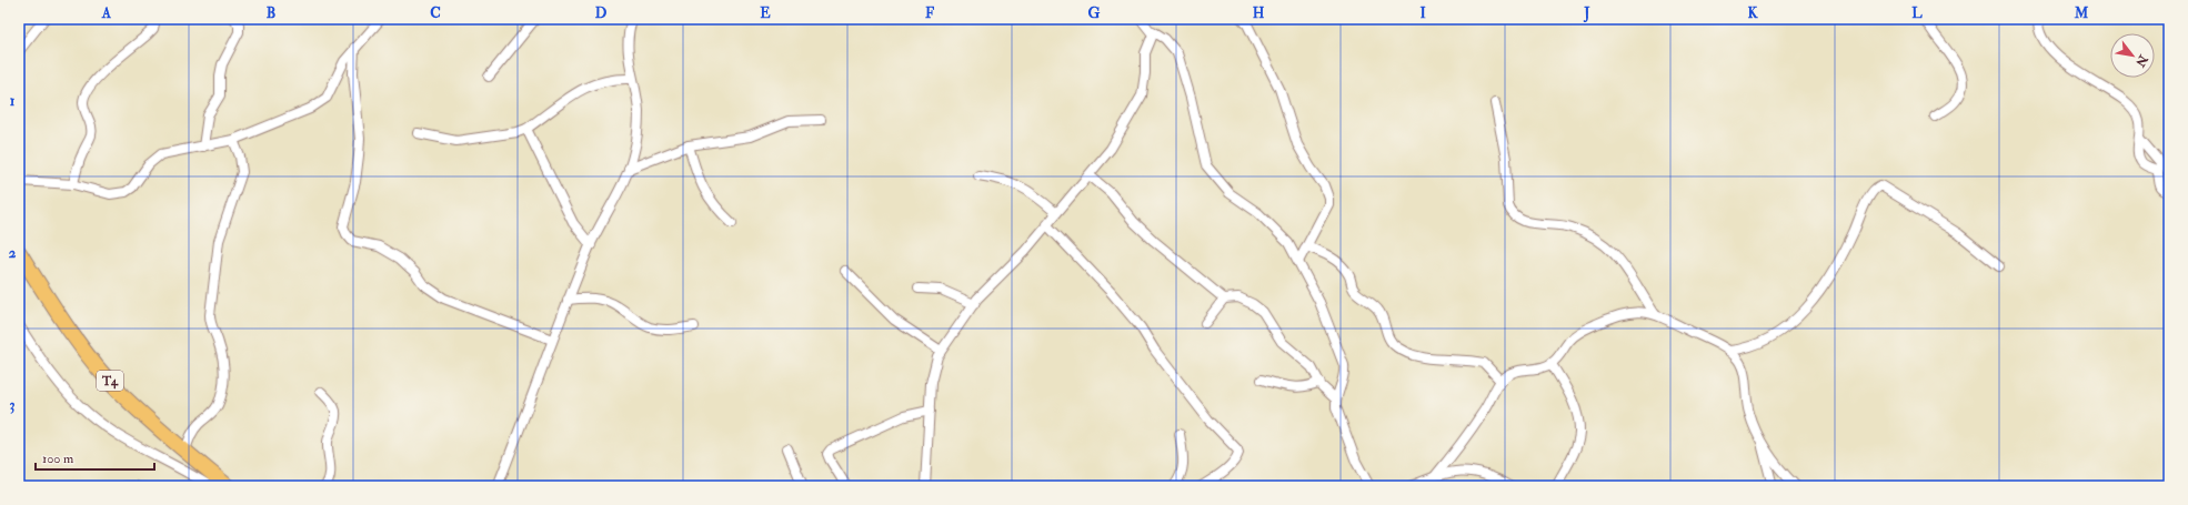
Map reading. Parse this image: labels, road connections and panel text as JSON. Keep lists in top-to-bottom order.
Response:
{
  "streets": {
    "highway": ["T4"]
  },
  "scale_bar": "100 m",
  "north": "bottom right",
  "grid": {
    "columns": [
      "A",
      "B",
      "C",
      "D",
      "E",
      "F",
      "G",
      "H",
      "I",
      "J",
      "K",
      "L",
      "M"
    ],
    "rows": ["1", "2", "3"]
  }
}
